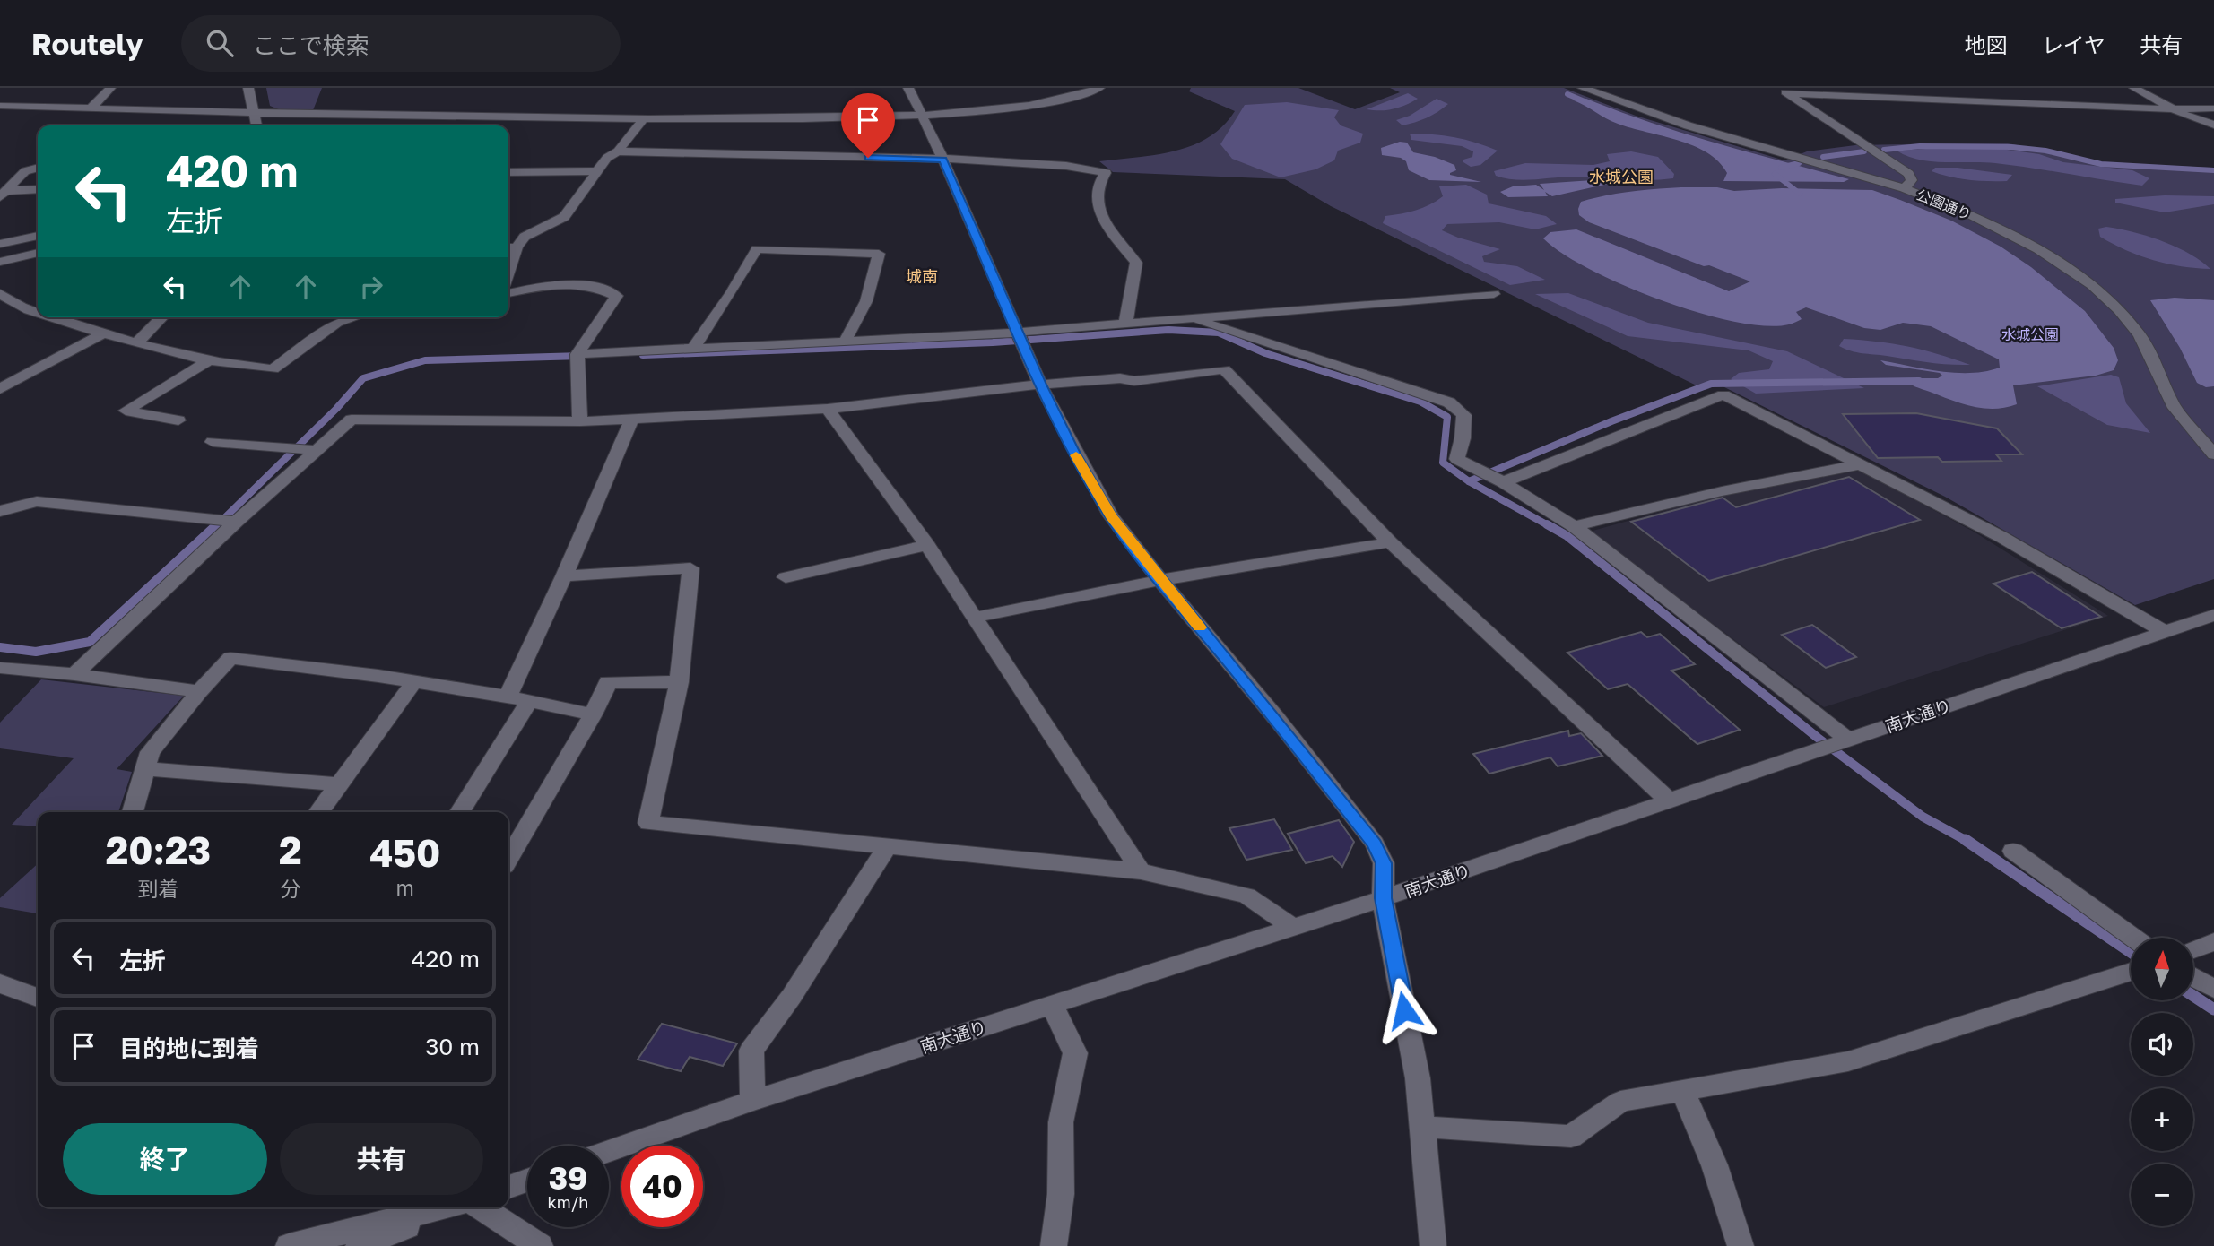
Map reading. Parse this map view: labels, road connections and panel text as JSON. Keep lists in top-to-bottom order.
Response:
{
  "streets": {
    "street": ["公園通り", "南大通り"]
  },
  "districts": ["水城公園", "城南"],
  "parks": ["水城公園"],
  "north": "top",
  "page": {
    "header": "Routely",
    "search": "ここで検索",
    "nav": ["地図", "レイヤ", "共有"],
    "turn": ["420 m", "左折"],
    "eta": [
      "20:23",
      "到着",
      "2",
      "分",
      "450",
      "m"
    ],
    "list": [
      {
        "name": "左折",
        "value": "420 m"
      },
      {
        "name": "目的地に到着",
        "value": "30 m"
      }
    ],
    "map_buttons": ["+", "−"],
    "buttons": ["終了", "共有"],
    "speed": "39 km/h",
    "limit": "40"
  }
}
